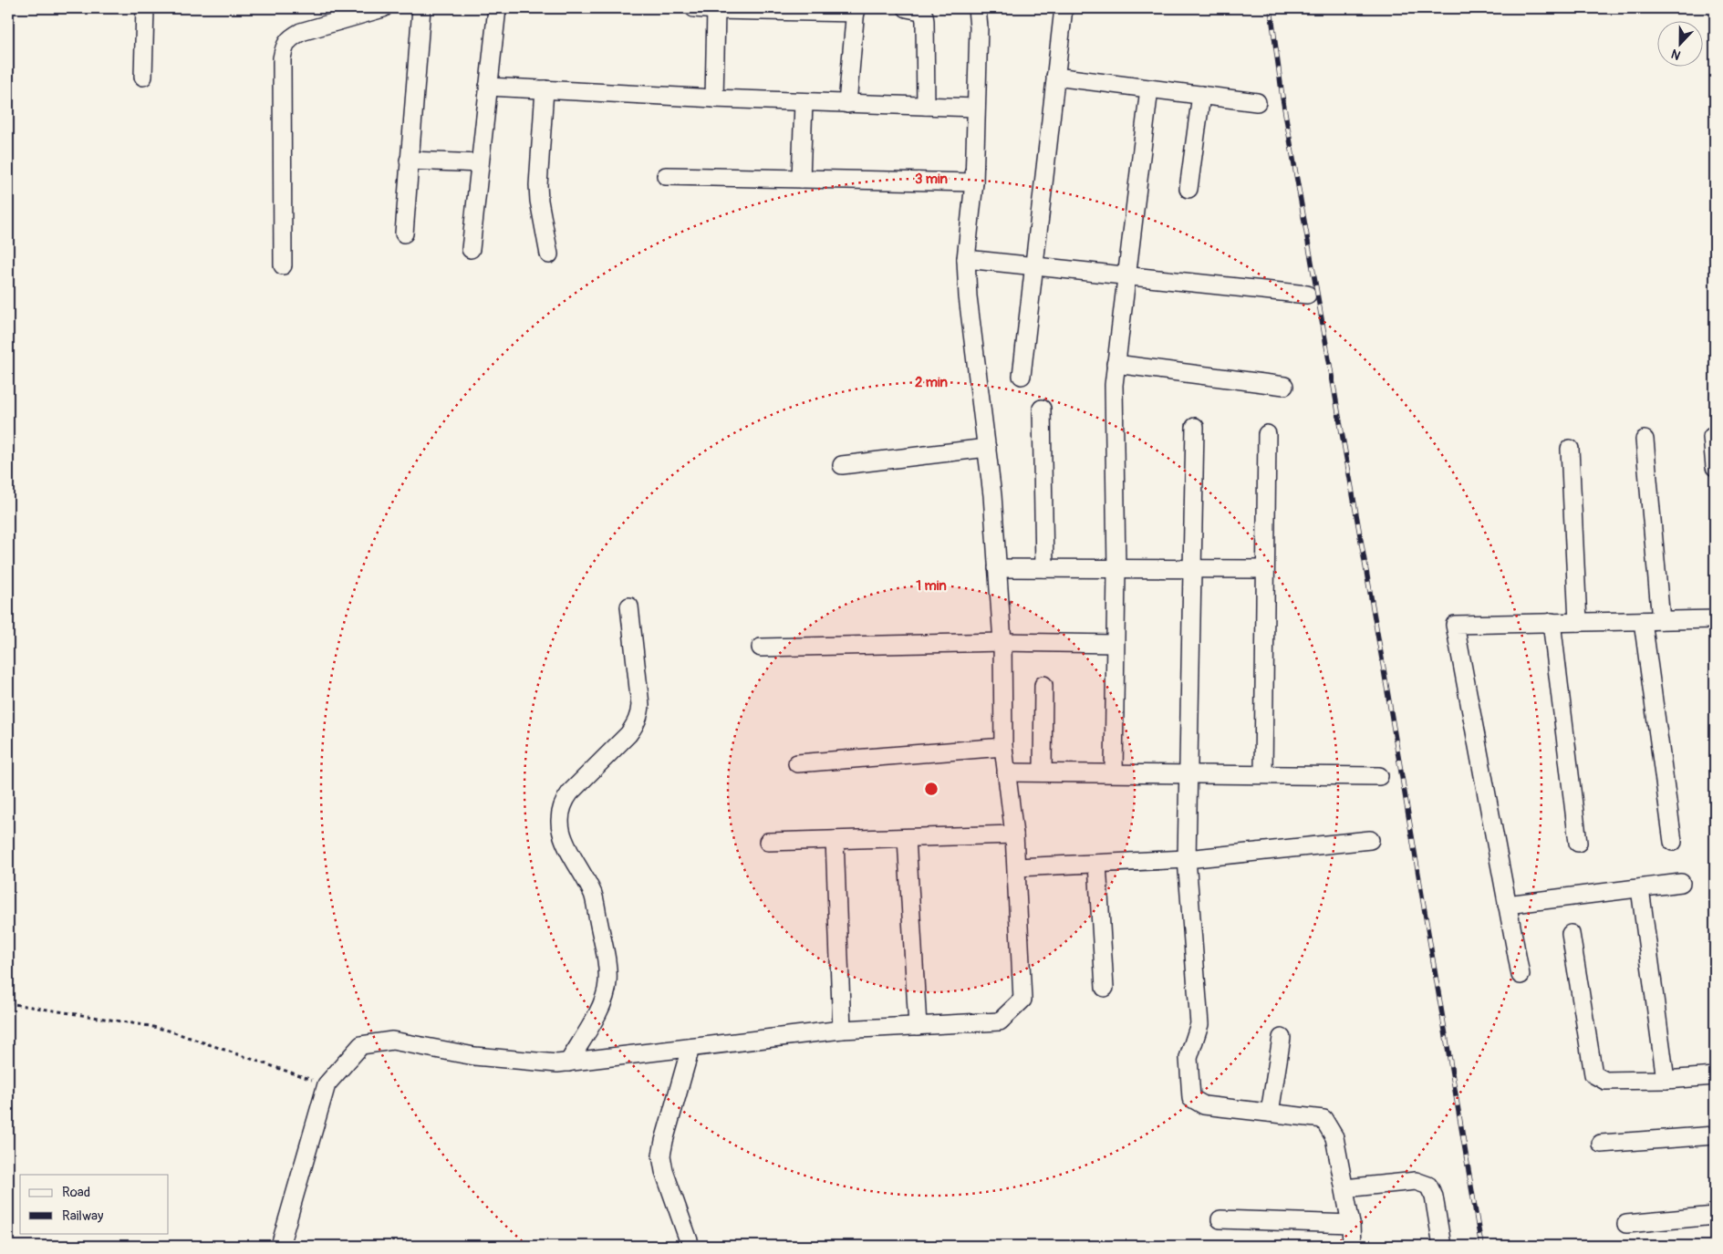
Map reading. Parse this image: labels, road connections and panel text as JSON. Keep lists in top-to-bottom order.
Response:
{
  "legend": ["Road", "Railway"],
  "north": "bottom",
  "rings": ["3 min", "2 min", "1 min"]
}
